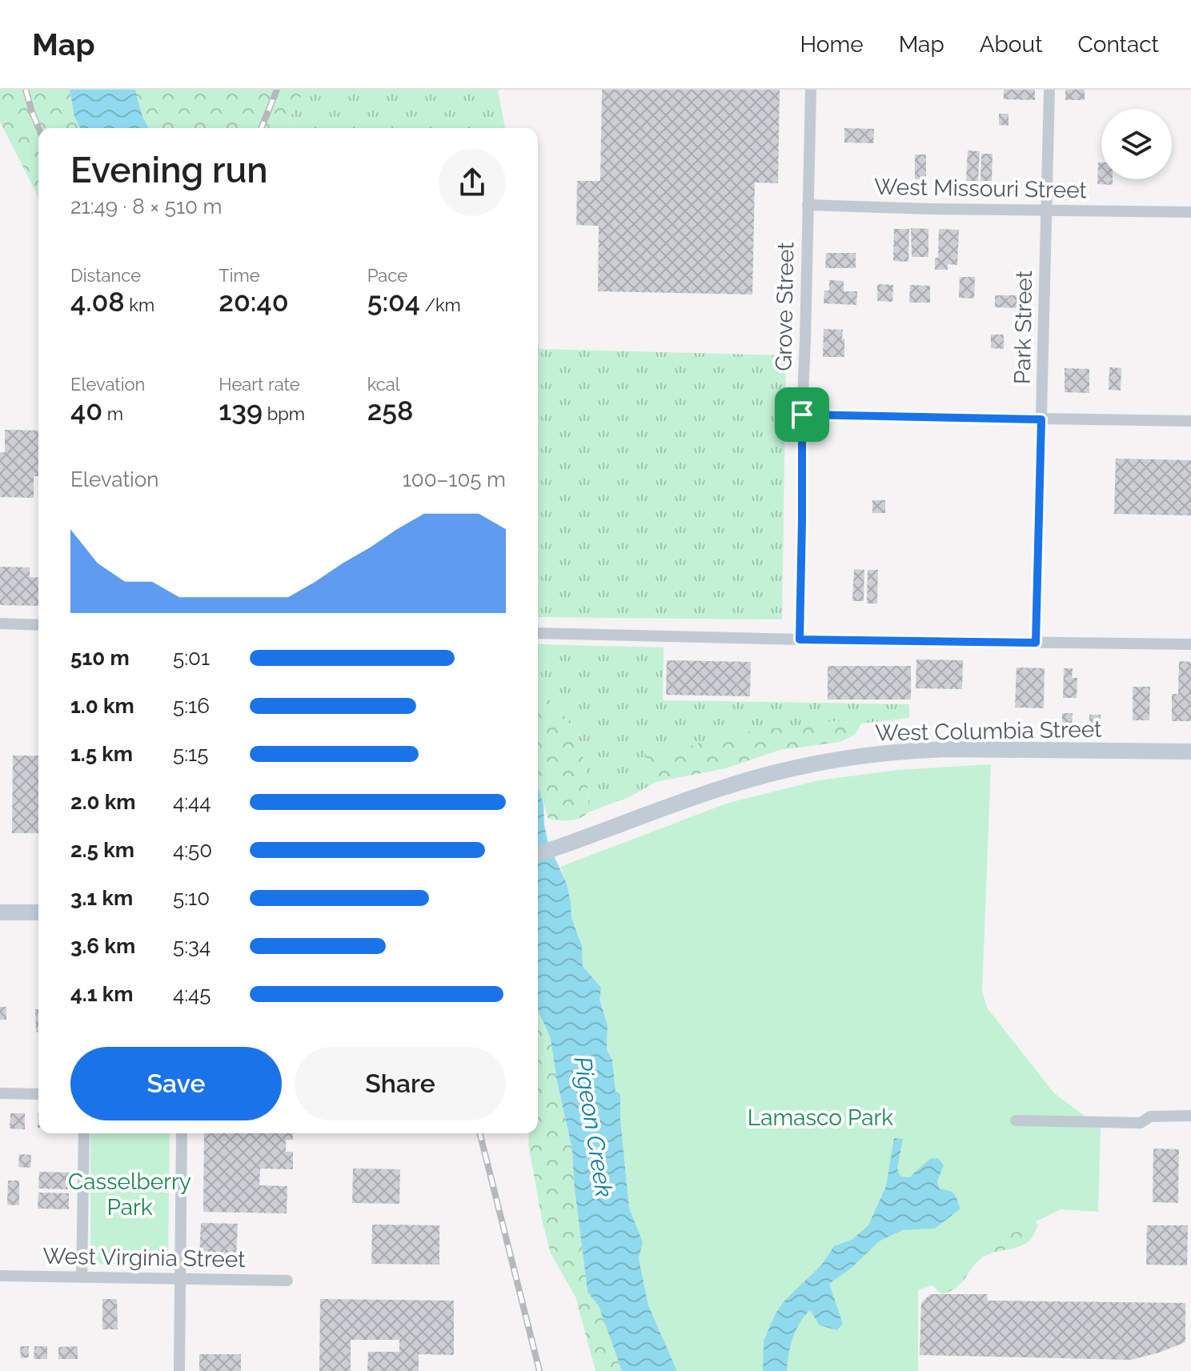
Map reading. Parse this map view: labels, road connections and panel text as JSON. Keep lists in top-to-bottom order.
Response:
{
  "streets": {
    "main road": ["West Columbia Street"],
    "street": [
      "West Missouri Street",
      "Grove Street",
      "Park Street",
      "West Virginia Street"
    ]
  },
  "crossings": [
    ["West Missouri Street", "Grove Street"],
    ["West Missouri Street", "Park Street"]
  ],
  "water": ["Pigeon Creek"],
  "parks": ["Lamasco Park", "Casselberry Park"],
  "page": {
    "header": "Map",
    "nav": [
      "Home",
      "Map",
      "About",
      "Contact"
    ],
    "heading": ["Evening run", "21:49 · 8 × 510 m"],
    "stats": [
      ["Distance", "4.08 km"],
      ["Time", "20:40"],
      ["Pace", "5:04 /km"],
      ["Elevation", "40 m"],
      ["Heart rate", "139 bpm"],
      ["kcal", "258"]
    ],
    "chart": ["Elevation", "100–105 m"],
    "list": [
      {
        "name": "510 m",
        "note": "5:01"
      },
      {
        "name": "1.0 km",
        "note": "5:16"
      },
      {
        "name": "1.5 km",
        "note": "5:15"
      },
      {
        "name": "2.0 km",
        "note": "4:44"
      },
      {
        "name": "2.5 km",
        "note": "4:50"
      },
      {
        "name": "3.1 km",
        "note": "5:10"
      },
      {
        "name": "3.6 km",
        "note": "5:34"
      },
      {
        "name": "4.1 km",
        "note": "4:45"
      }
    ],
    "buttons": ["Save", "Share"]
  }
}
